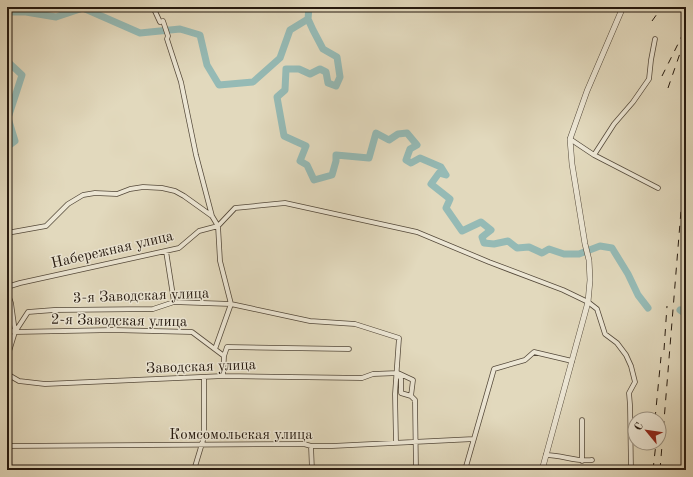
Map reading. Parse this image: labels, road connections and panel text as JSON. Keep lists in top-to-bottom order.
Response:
{
  "streets": {
    "street": [
      "Набережная улица",
      "3-я Заводская улица",
      "2-я Заводская улица",
      "Заводская улица",
      "Комсомольская улица"
    ]
  },
  "crossings": [
    ["3-я Заводская улица", "2-я Заводская улица"],
    ["3-я Заводская улица", "Заводская улица"]
  ],
  "north": "top left"
}
